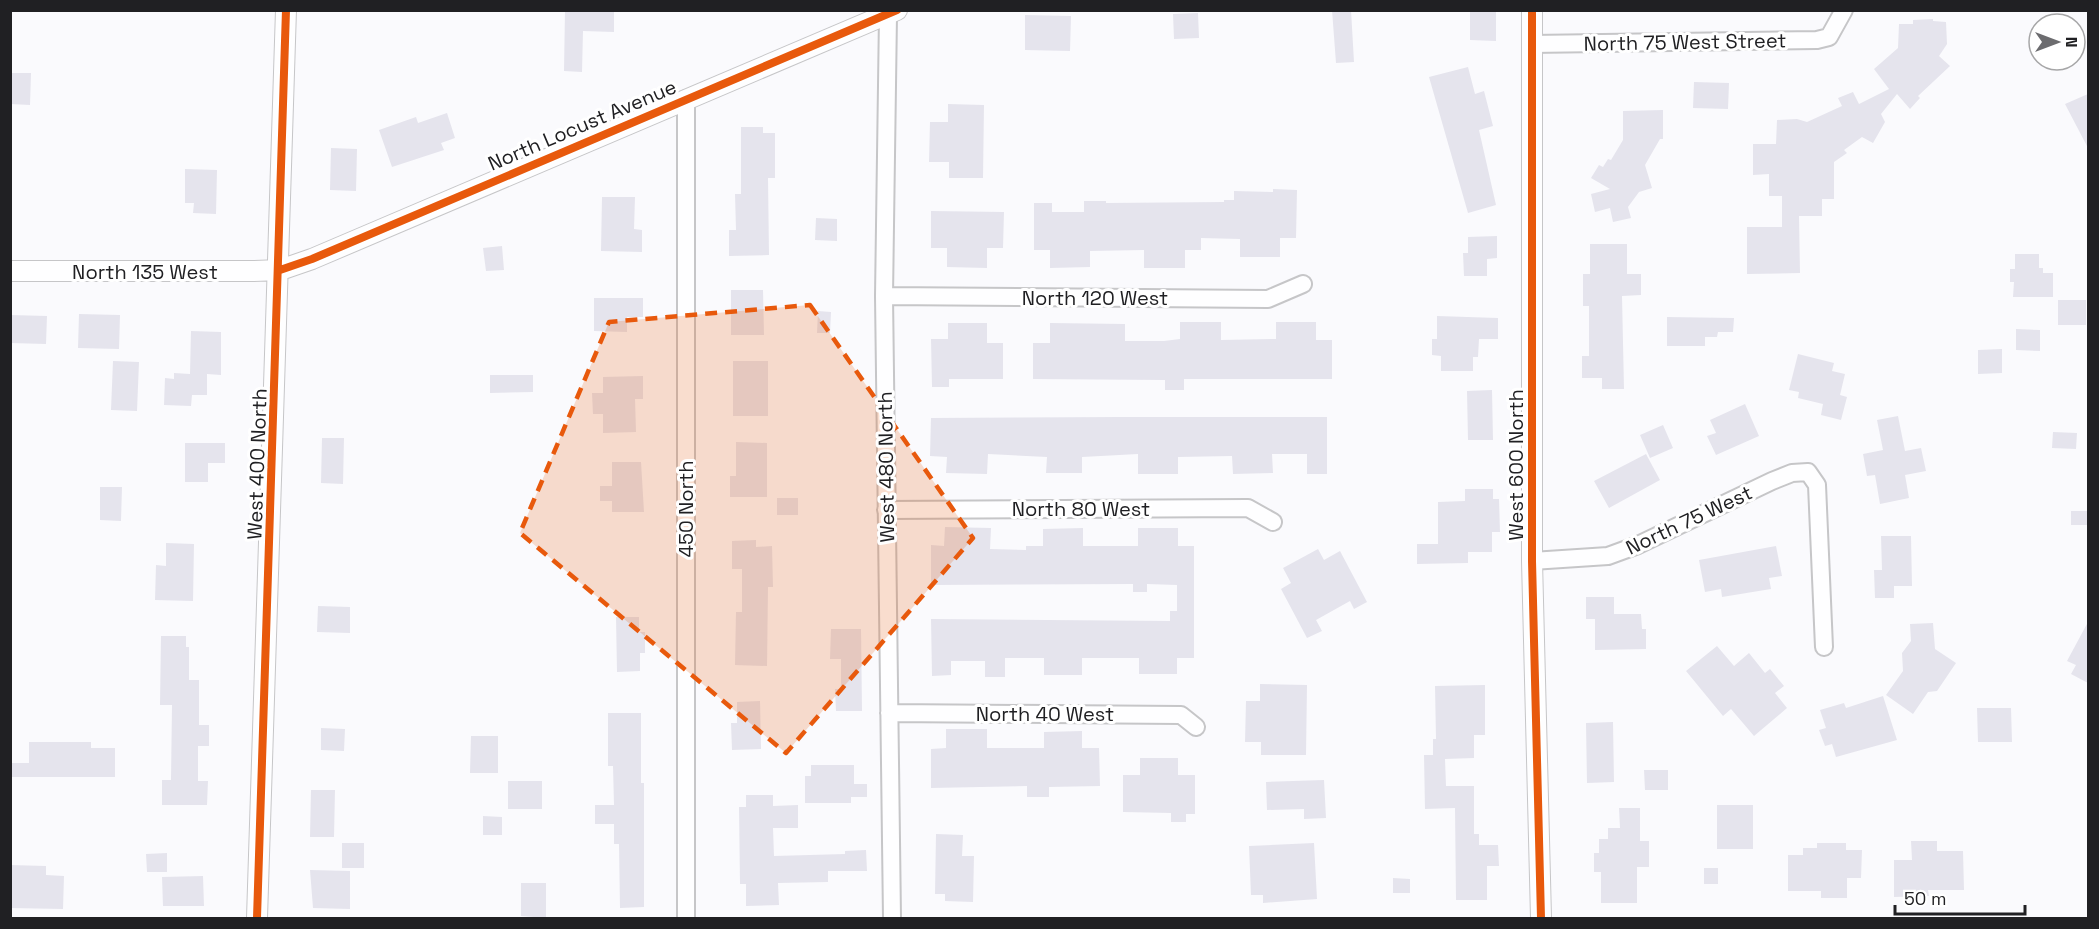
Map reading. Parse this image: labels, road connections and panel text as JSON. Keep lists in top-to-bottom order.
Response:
{
  "streets": {
    "street": [
      "North 75 West Street",
      "North Locust Avenue",
      "North 135 West",
      "North 120 West",
      "West 400 North",
      "West 600 North",
      "West 480 North",
      "450 North",
      "North 80 West",
      "North 75 West",
      "North 40 West"
    ]
  },
  "crossings": [
    ["North 75 West Street", "West 600 North"],
    ["North Locust Avenue", "North 135 West"],
    ["North Locust Avenue", "West 400 North"],
    ["North Locust Avenue", "West 480 North"],
    ["North Locust Avenue", "450 North"],
    ["North 135 West", "West 400 North"],
    ["North 120 West", "West 480 North"],
    ["West 600 North", "North 75 West"],
    ["West 480 North", "North 80 West"],
    ["West 480 North", "North 40 West"]
  ],
  "scale_bar": "50 m",
  "north": "right"
}
